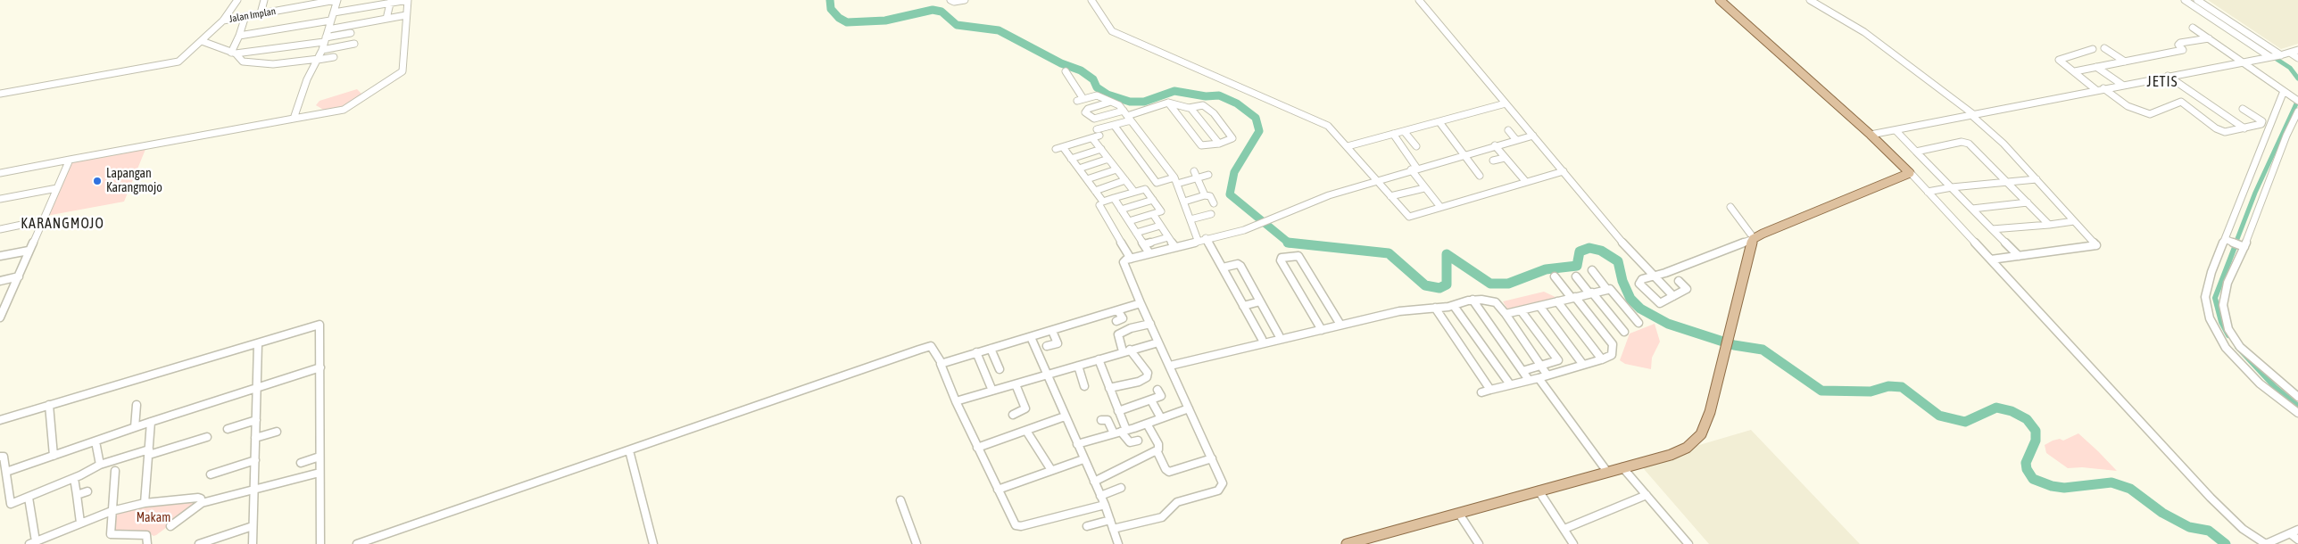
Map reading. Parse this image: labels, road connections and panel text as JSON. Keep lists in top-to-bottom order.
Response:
{
  "streets": {
    "street": ["Jalan Implan"]
  },
  "districts": ["JETIS", "KARANGMOJO"],
  "parks": ["Makam"],
  "places": ["Lapangan Karangmojo"]
}
